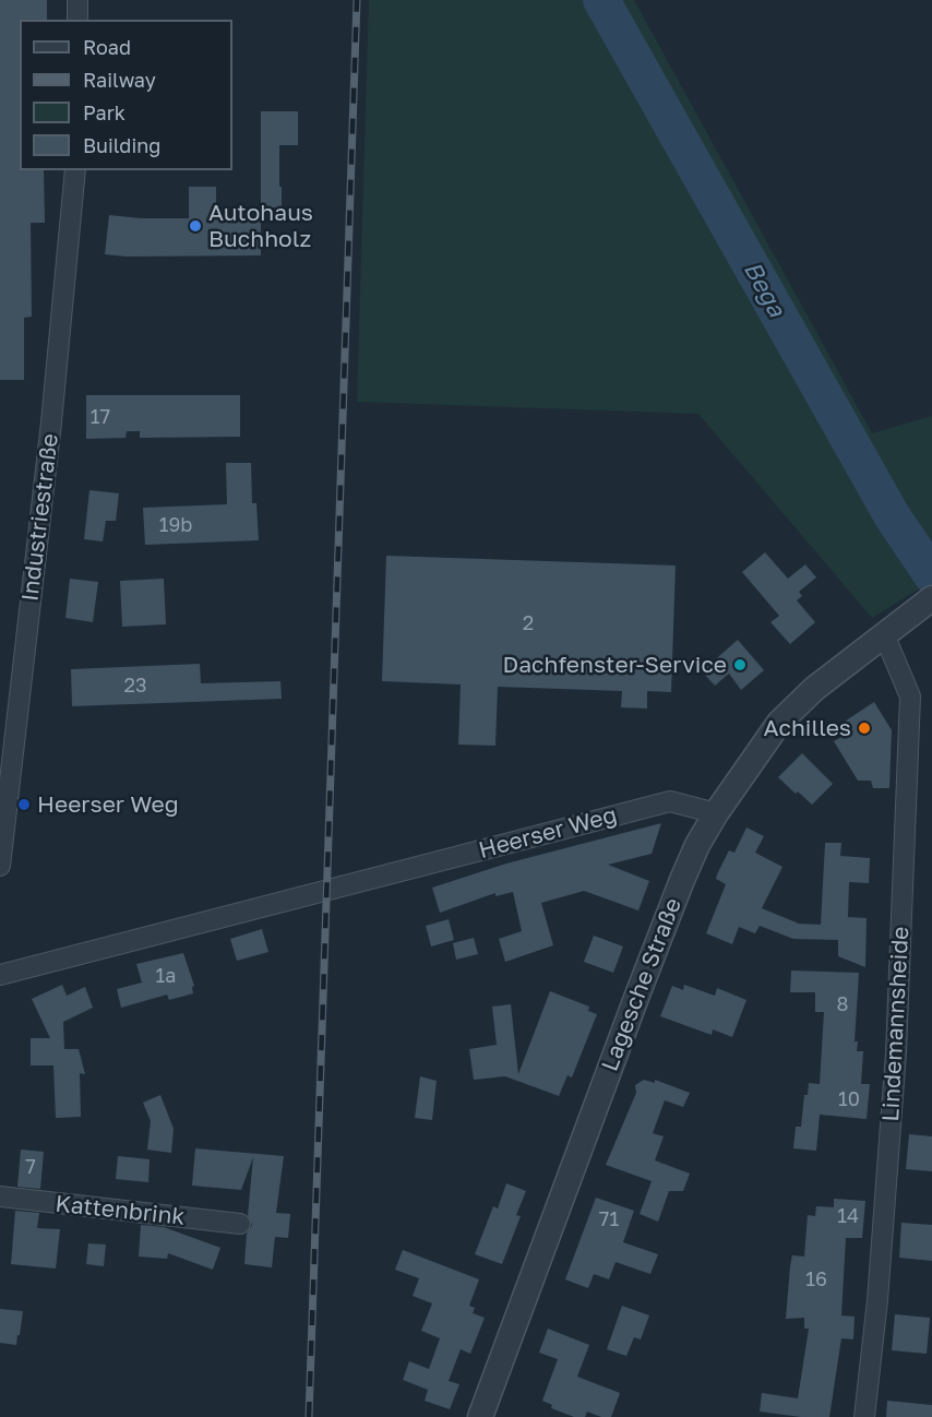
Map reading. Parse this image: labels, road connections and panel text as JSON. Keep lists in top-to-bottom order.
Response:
{
  "streets": {
    "street": [
      "Industriestraße",
      "Heerser Weg",
      "Lagesche Straße",
      "Lindemannsheide",
      "Kattenbrink"
    ]
  },
  "crossings": [
    ["Heerser Weg", "Lagesche Straße"],
    ["Lagesche Straße", "Lindemannsheide"]
  ],
  "water": ["Bega"],
  "places": [
    "Autohaus Buchholz",
    "Dachfenster-Service",
    "Achilles",
    "Heerser Weg"
  ],
  "house_numbers": [
    "17",
    "19b",
    "2",
    "23",
    "1a",
    "8",
    "10",
    "7",
    "14",
    "71",
    "16"
  ],
  "legend": [
    "Road",
    "Railway",
    "Park",
    "Building"
  ]
}
